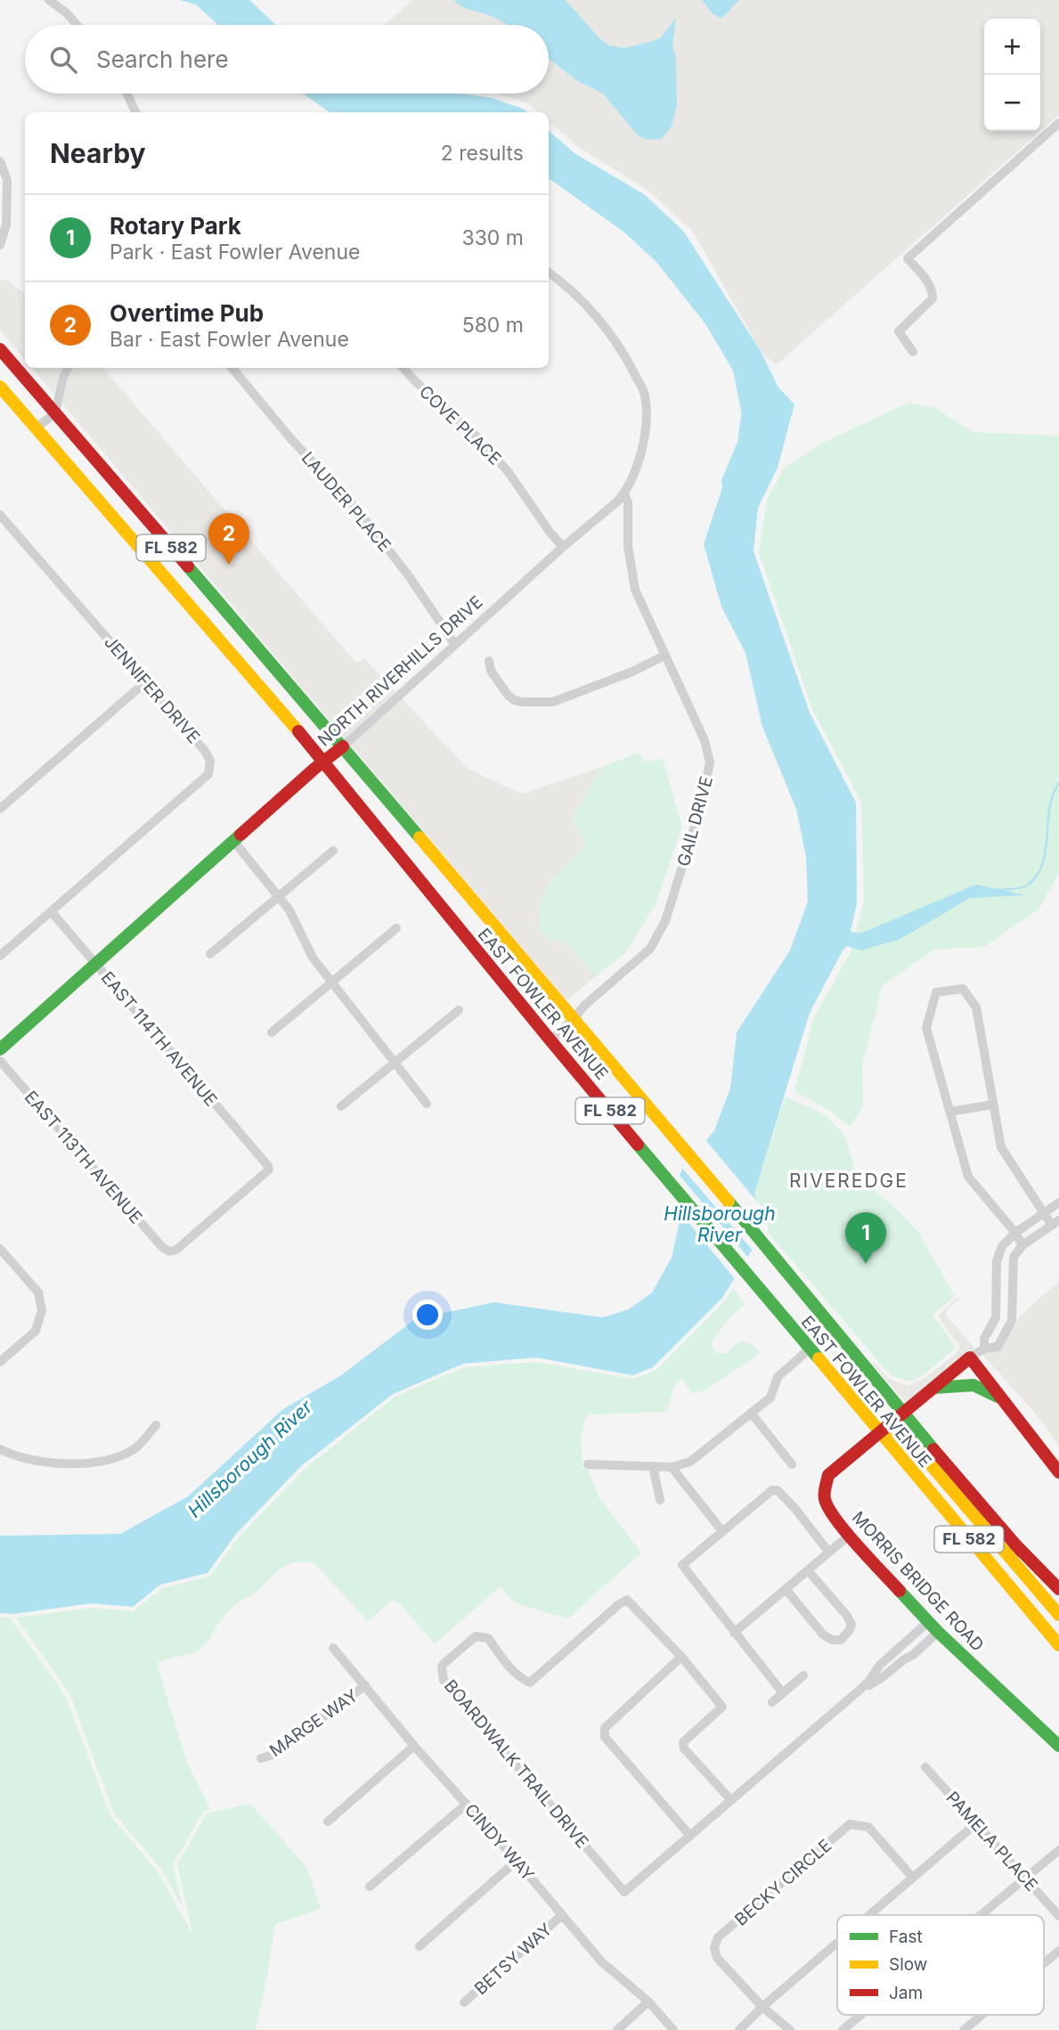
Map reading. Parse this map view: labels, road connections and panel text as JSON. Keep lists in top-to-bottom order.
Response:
{
  "streets": {
    "main road": [
      "FL 582",
      "NORTH RIVERHILLS DRIVE",
      "EAST FOWLER AVENUE",
      "MORRIS BRIDGE ROAD"
    ],
    "street": [
      "COVE PLACE",
      "LAUDER PLACE",
      "JENNIFER DRIVE",
      "GAIL DRIVE",
      "EAST 114TH AVENUE",
      "EAST 113TH AVENUE",
      "MARGE WAY",
      "BOARDWALK TRAIL DRIVE",
      "PAMELA PLACE",
      "CINDY WAY",
      "BECKY CIRCLE",
      "BETSY WAY"
    ]
  },
  "crossings": [
    ["COVE PLACE", "NORTH RIVERHILLS DRIVE"],
    ["LAUDER PLACE", "NORTH RIVERHILLS DRIVE"],
    ["NORTH RIVERHILLS DRIVE", "GAIL DRIVE"],
    ["NORTH RIVERHILLS DRIVE", "EAST FOWLER AVENUE"],
    ["NORTH RIVERHILLS DRIVE", "EAST 114TH AVENUE"],
    ["JENNIFER DRIVE", "EAST 114TH AVENUE"],
    ["GAIL DRIVE", "EAST FOWLER AVENUE"],
    ["EAST FOWLER AVENUE", "MORRIS BRIDGE ROAD"],
    ["EAST 114TH AVENUE", "EAST 113TH AVENUE"],
    ["MORRIS BRIDGE ROAD", "BOARDWALK TRAIL DRIVE"],
    ["MARGE WAY", "CINDY WAY"],
    ["CINDY WAY", "BETSY WAY"]
  ],
  "districts": ["RIVEREDGE"],
  "water": ["Hillsborough River"],
  "legend": ["Fast", "Slow", "Jam"],
  "page": {
    "map_buttons": ["+", "−"],
    "search": "Search here",
    "heading": ["Nearby", "2 results"],
    "list": [
      {
        "mark": "1",
        "name": "Rotary Park",
        "note": "Park · East Fowler Avenue",
        "value": "330 m"
      },
      {
        "mark": "2",
        "name": "Overtime Pub",
        "note": "Bar · East Fowler Avenue",
        "value": "580 m"
      }
    ],
    "pins": ["2", "1"]
  }
}
